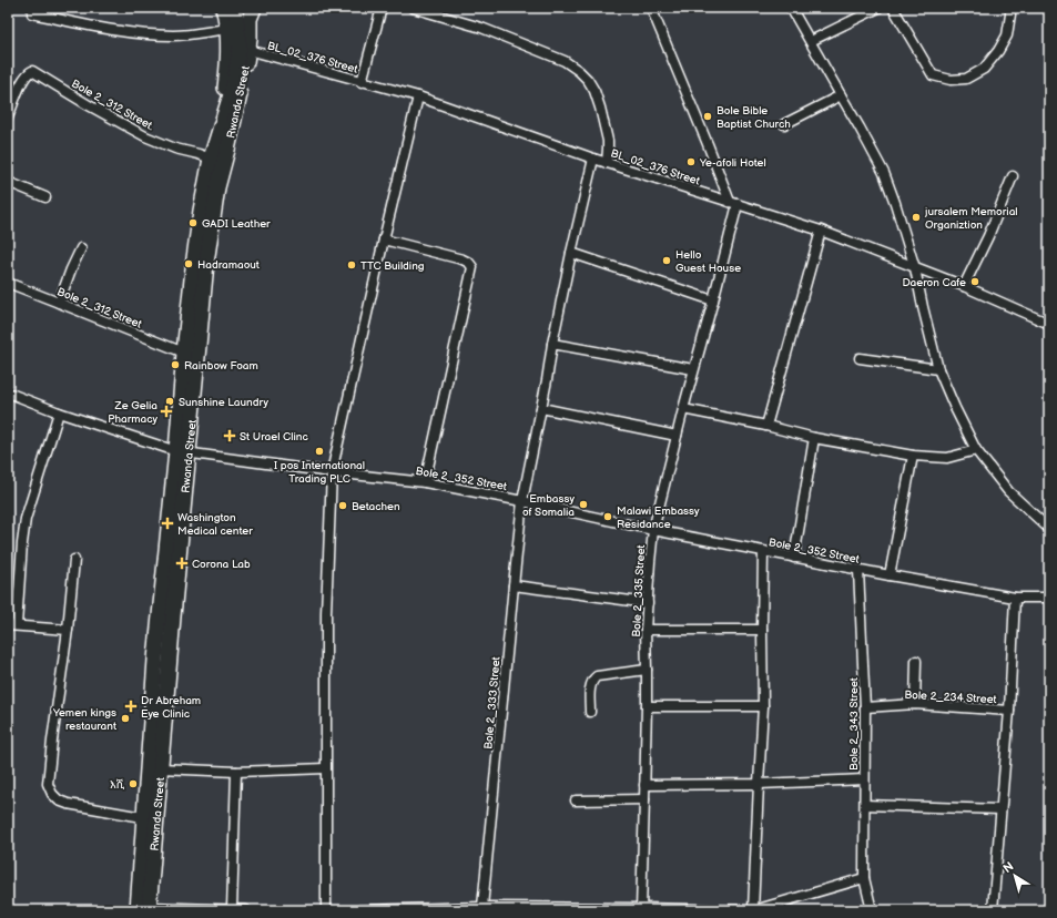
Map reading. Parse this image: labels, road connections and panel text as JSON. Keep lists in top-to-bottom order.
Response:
{
  "streets": {
    "main road": ["Rwanda Street"],
    "street": [
      "BL_02_376 Street",
      "Bole 2_312 Street.",
      "Bole 2_312 Street",
      "Bole 2_352 Street",
      "Bole 2_335 Street",
      "Bole 2_234 Street",
      "Bole 2_333 Street",
      "Bole 2_343 Street"
    ]
  },
  "crossings": [
    ["BL_02_376 Street", "Rwanda Street"],
    ["BL_02_376 Street", "Bole 2_335 Street"],
    ["BL_02_376 Street", "Bole 2_333 Street"],
    ["Rwanda Street", "Bole 2_312 Street."],
    ["Rwanda Street", "Bole 2_312 Street"],
    ["Rwanda Street", "Bole 2_352 Street"],
    ["Bole 2_352 Street", "Bole 2_335 Street"],
    ["Bole 2_352 Street", "Bole 2_333 Street"],
    ["Bole 2_352 Street", "Bole 2_343 Street"],
    ["Bole 2_234 Street", "Bole 2_343 Street"]
  ],
  "places": {
    "other": [
      "Bole Bible Baptist Church",
      "Ye-afoli Hotel",
      "jursalem Memorial Organiztion",
      "GADI Leather",
      "Hello Guest House",
      "Hadramaout",
      "TTC Building",
      "Daeron Cafe",
      "Rainbow Foam",
      "Sunshine Laundry",
      "I pos International Trading PLC",
      "Embassy of Somalia",
      "Betachen",
      "Malawi Embassy Residance",
      "Yemen kings restaurant",
      "እሺ"
    ],
    "health": [
      "Ze Gelia Pharmacy",
      "St Urael Clinc",
      "Washington Medical center",
      "Corona Lab",
      "Dr Abreham Eye Clinic"
    ]
  },
  "north": "top left"
}
